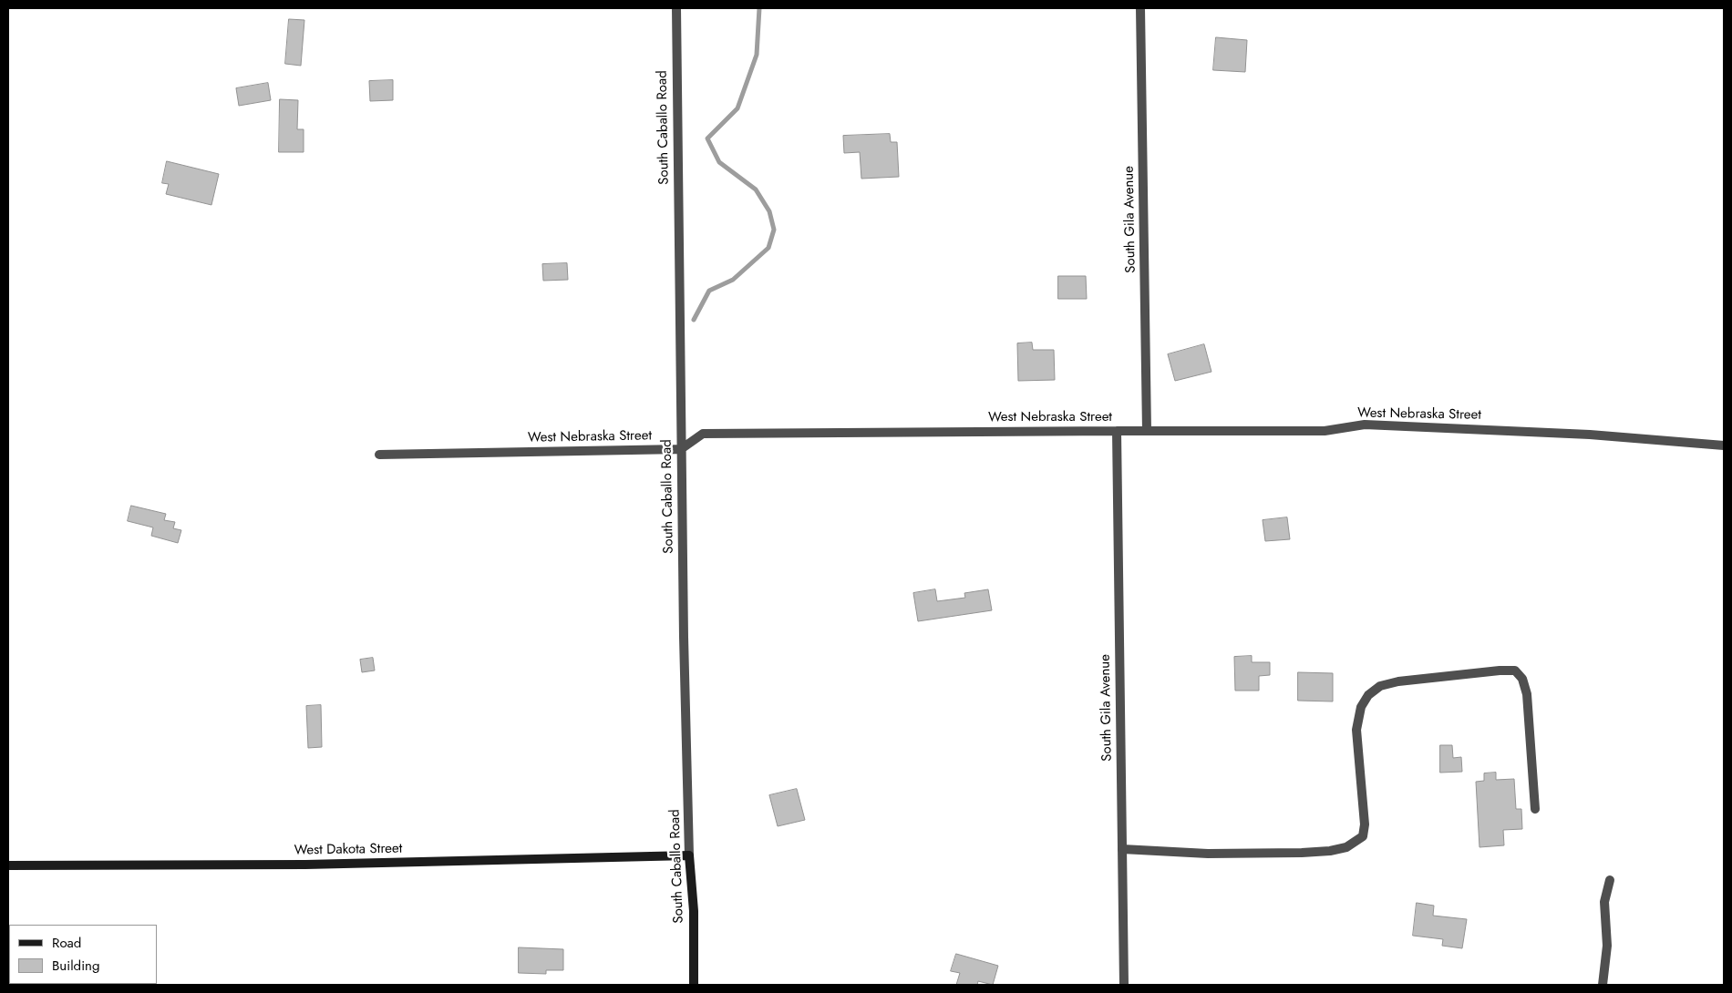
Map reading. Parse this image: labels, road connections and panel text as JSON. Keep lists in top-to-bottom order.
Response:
{
  "streets": {
    "street": [
      "South Caballo Road",
      "South Gila Avenue",
      "West Nebraska Street",
      "West Dakota Street"
    ]
  },
  "crossings": [
    ["South Caballo Road", "West Nebraska Street"],
    ["South Caballo Road", "West Dakota Street"],
    ["South Gila Avenue", "West Nebraska Street"]
  ],
  "legend": ["Road", "Building"]
}
